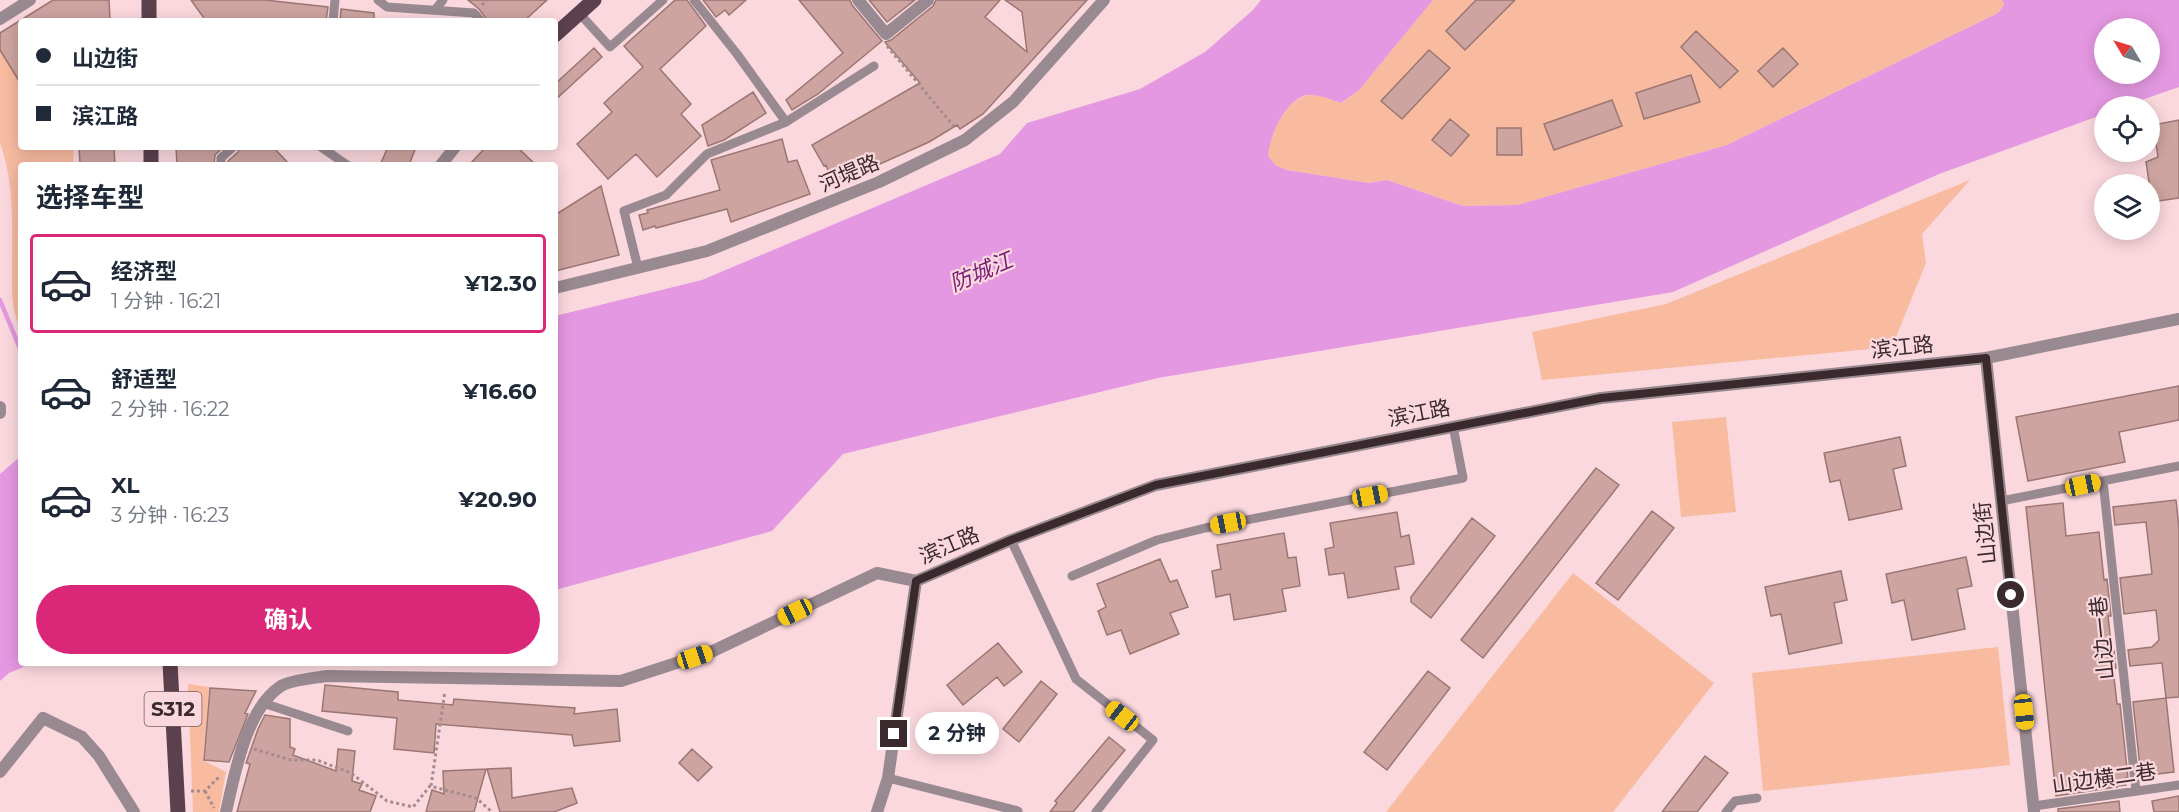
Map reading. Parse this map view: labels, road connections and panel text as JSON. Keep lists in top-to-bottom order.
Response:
{
  "streets": {
    "main road": ["S312"],
    "street": ["河堤路", "滨江路", "山边街"],
    "lane": ["山边一巷", "山边横二巷"]
  },
  "crossings": [
    ["滨江路", "山边街"],
    ["山边街", "山边横二巷"],
    ["山边一巷", "山边横二巷"]
  ],
  "water": ["防城江"],
  "north": "top left",
  "page": {
    "banner": ["山边街", "滨江路"],
    "heading": "选择车型",
    "list": [
      {
        "name": "经济型",
        "note": "1 分钟 · 16:21",
        "value": "¥12.30"
      },
      {
        "name": "舒适型",
        "note": "2 分钟 · 16:22",
        "value": "¥16.60"
      },
      {
        "name": "XL",
        "note": "3 分钟 · 16:23",
        "value": "¥20.90"
      }
    ],
    "buttons": "确认",
    "bubble": "2 分钟"
  }
}
